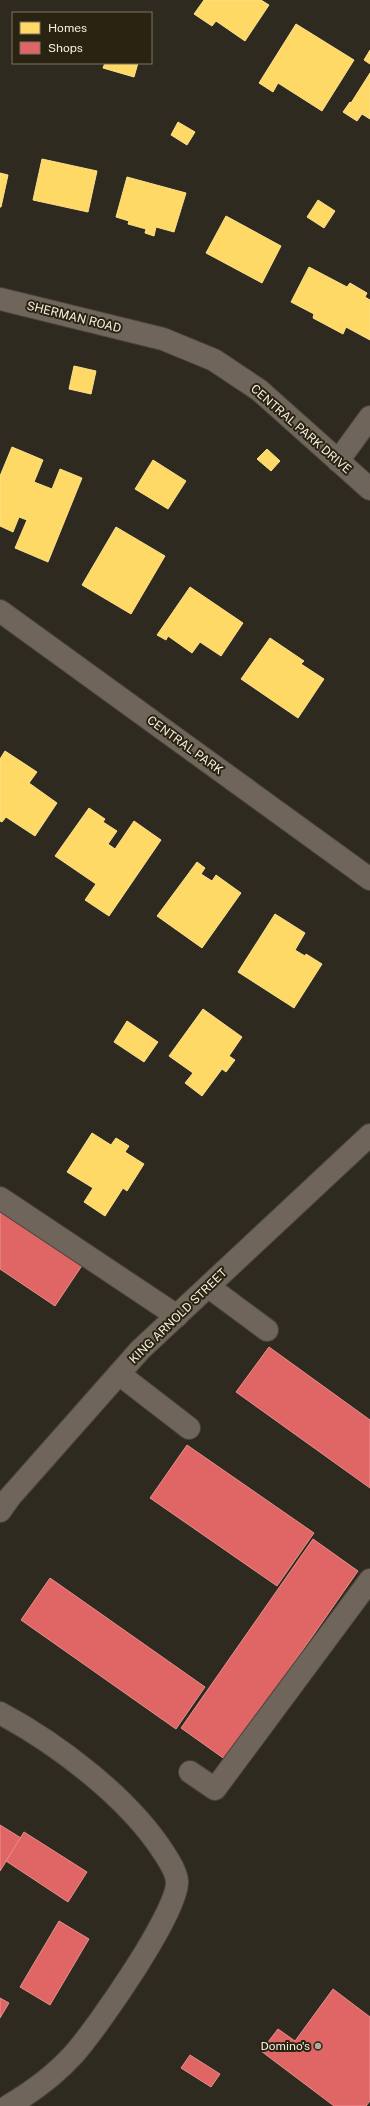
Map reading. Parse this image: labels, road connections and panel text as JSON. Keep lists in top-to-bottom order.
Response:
{
  "streets": {
    "street": [
      "SHERMAN ROAD",
      "CENTRAL PARK DRIVE",
      "CENTRAL PARK",
      "KING ARNOLD STREET"
    ]
  },
  "crossings": [
    ["SHERMAN ROAD", "CENTRAL PARK DRIVE"]
  ],
  "places": ["Domino's"],
  "legend": ["Homes", "Shops"]
}
